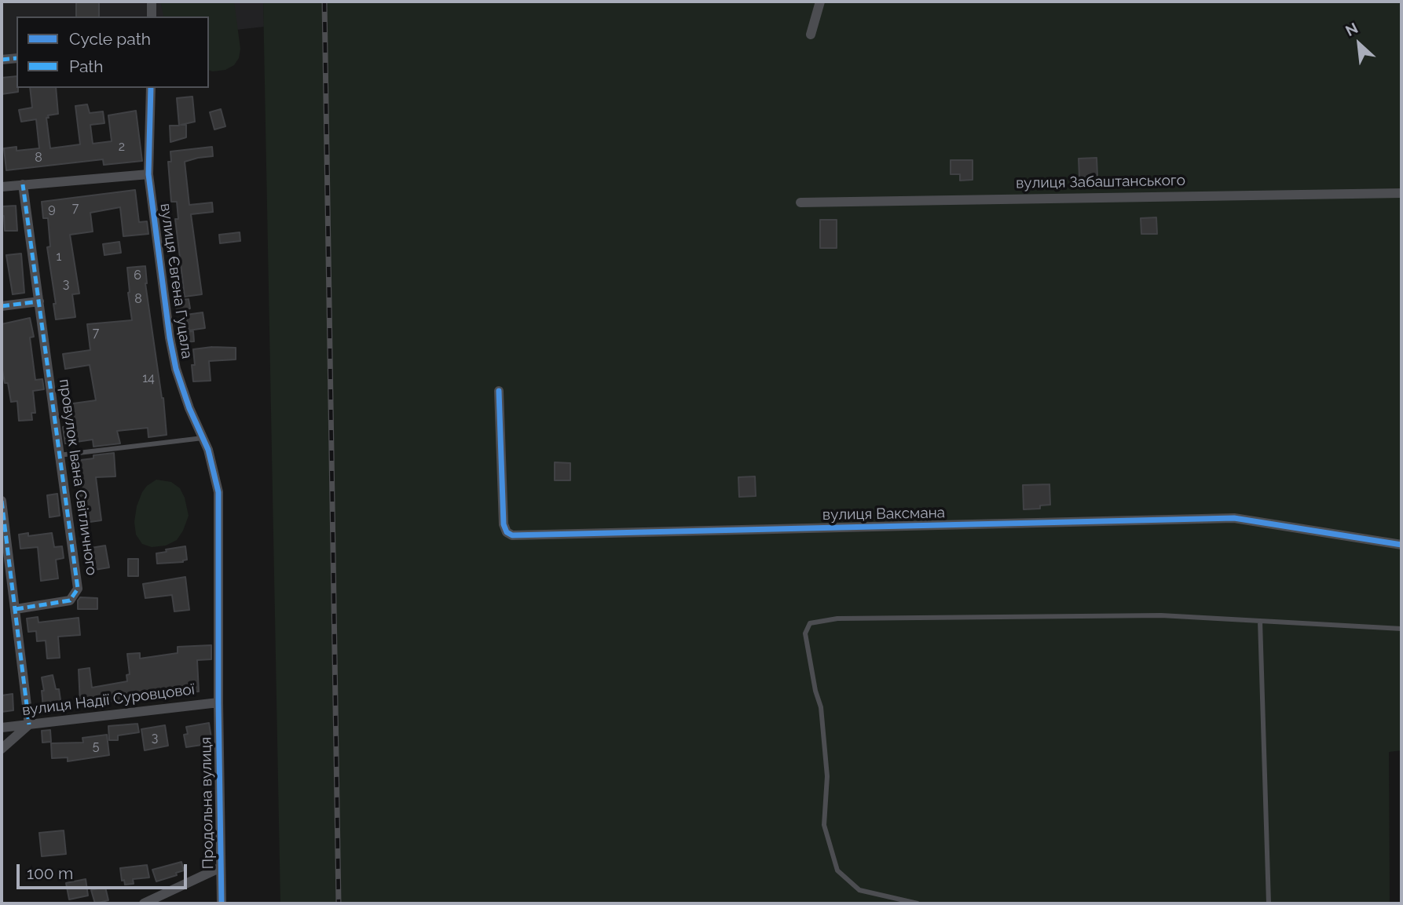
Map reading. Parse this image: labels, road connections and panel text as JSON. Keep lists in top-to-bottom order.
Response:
{
  "streets": {
    "street": [
      "вулиця Забаштанського",
      "вулиця Євгена Гуцала",
      "провулок Івана Світличного",
      "вулиця Ваксмана",
      "вулиця Надії Суровцової",
      "Продольна вулиця"
    ]
  },
  "crossings": [
    ["вулиця Євгена Гуцала", "вулиця Надії Суровцової"],
    ["вулиця Євгена Гуцала", "Продольна вулиця"],
    ["вулиця Надії Суровцової", "Продольна вулиця"]
  ],
  "house_numbers": [
    "2",
    "8",
    "7",
    "9",
    "1",
    "6",
    "3",
    "8",
    "7",
    "14",
    "3",
    "5"
  ],
  "legend": ["Cycle path", "Path"],
  "scale_bar": "100 m",
  "north": "top left"
}
